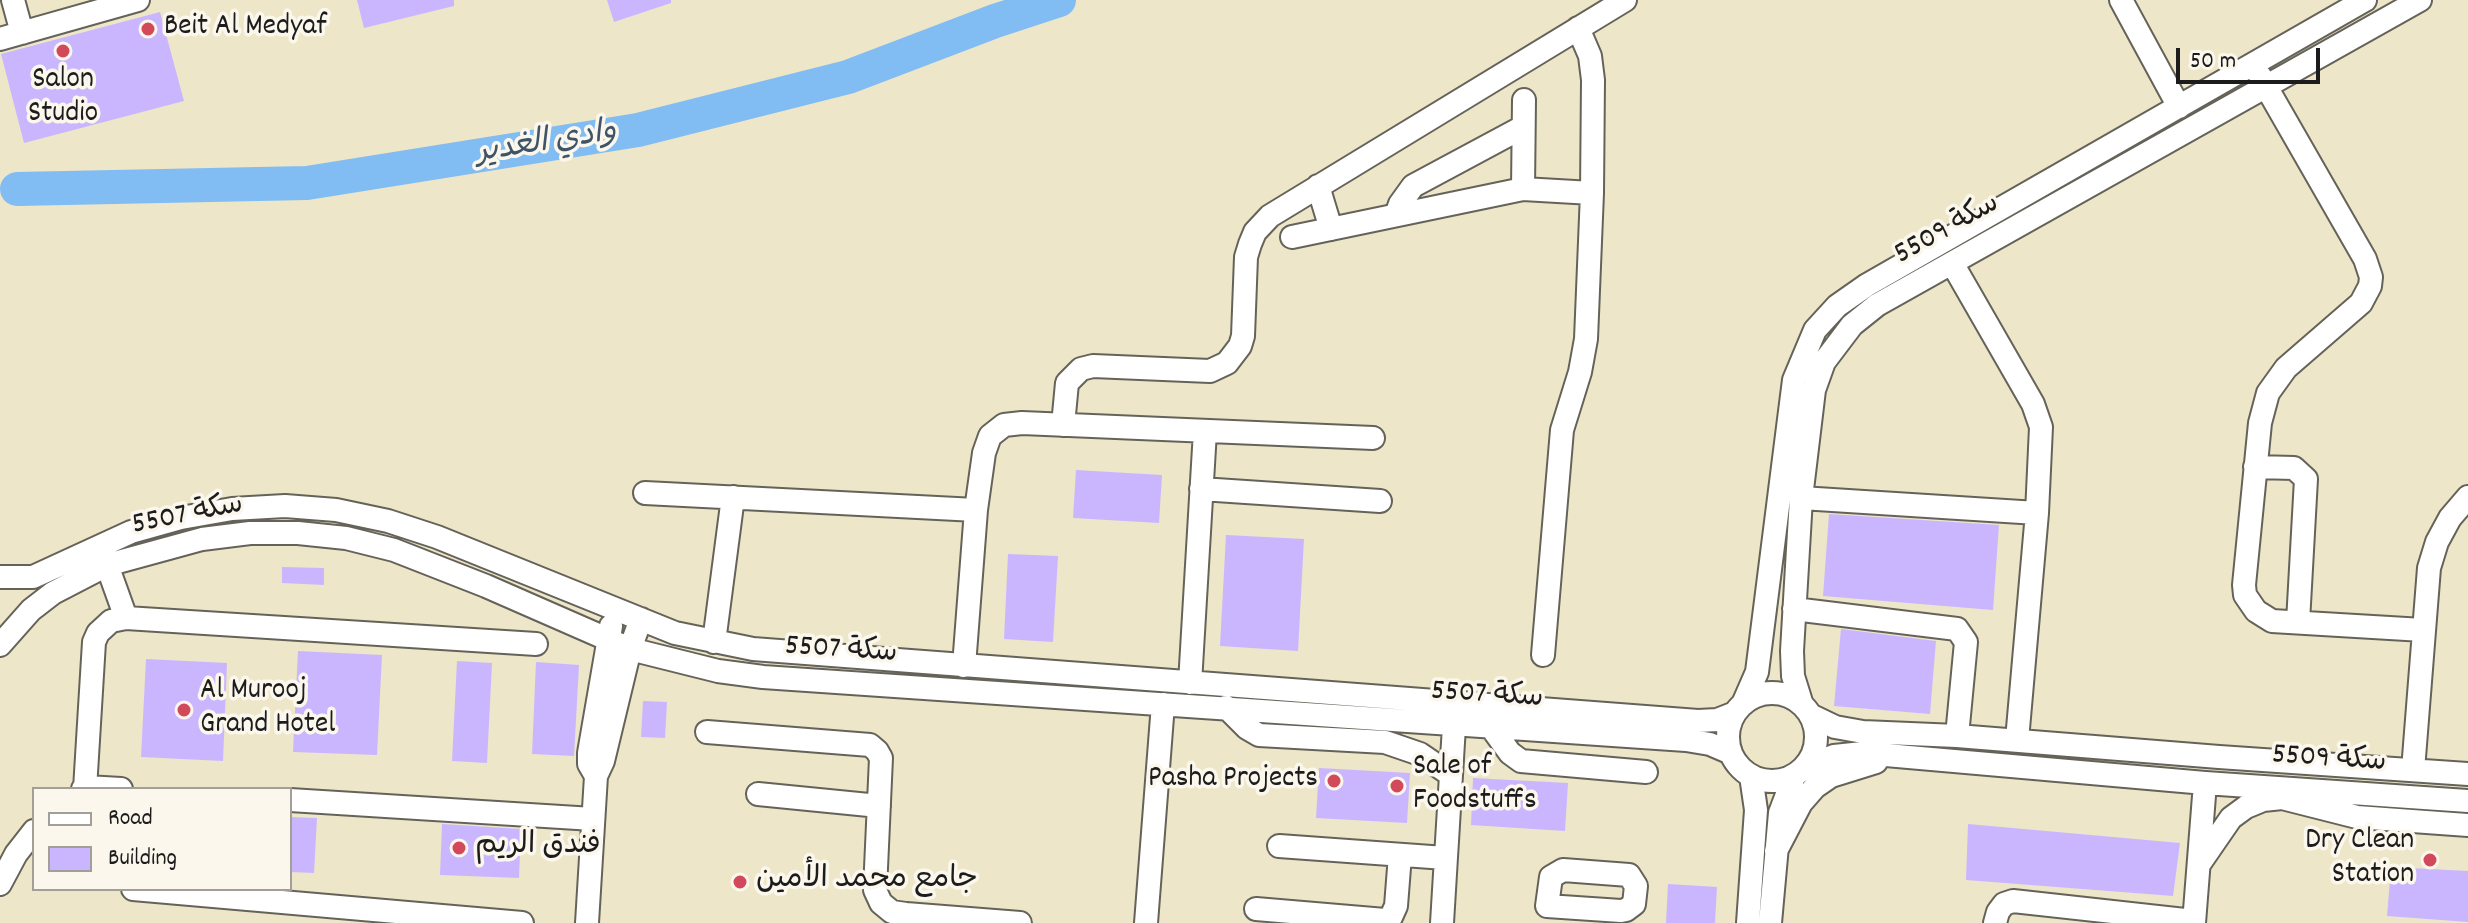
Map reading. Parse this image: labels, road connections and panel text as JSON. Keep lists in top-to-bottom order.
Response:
{
  "streets": {
    "street": ["سكة 5509", "سكة 5507"]
  },
  "crossings": [
    ["سكة 5509", "سكة 5507"]
  ],
  "water": ["وادي الغدير"],
  "places": [
    "Beit Al Medyaf",
    "Salon Studio",
    "Al Murooj Grand Hotel",
    "Pasha Projects",
    "Sale of Foodstuffs",
    "فندق الريم",
    "Dry Clean Station",
    "جامع محمد الأمين"
  ],
  "legend": ["Road", "Building"],
  "scale_bar": "50 m"
}
